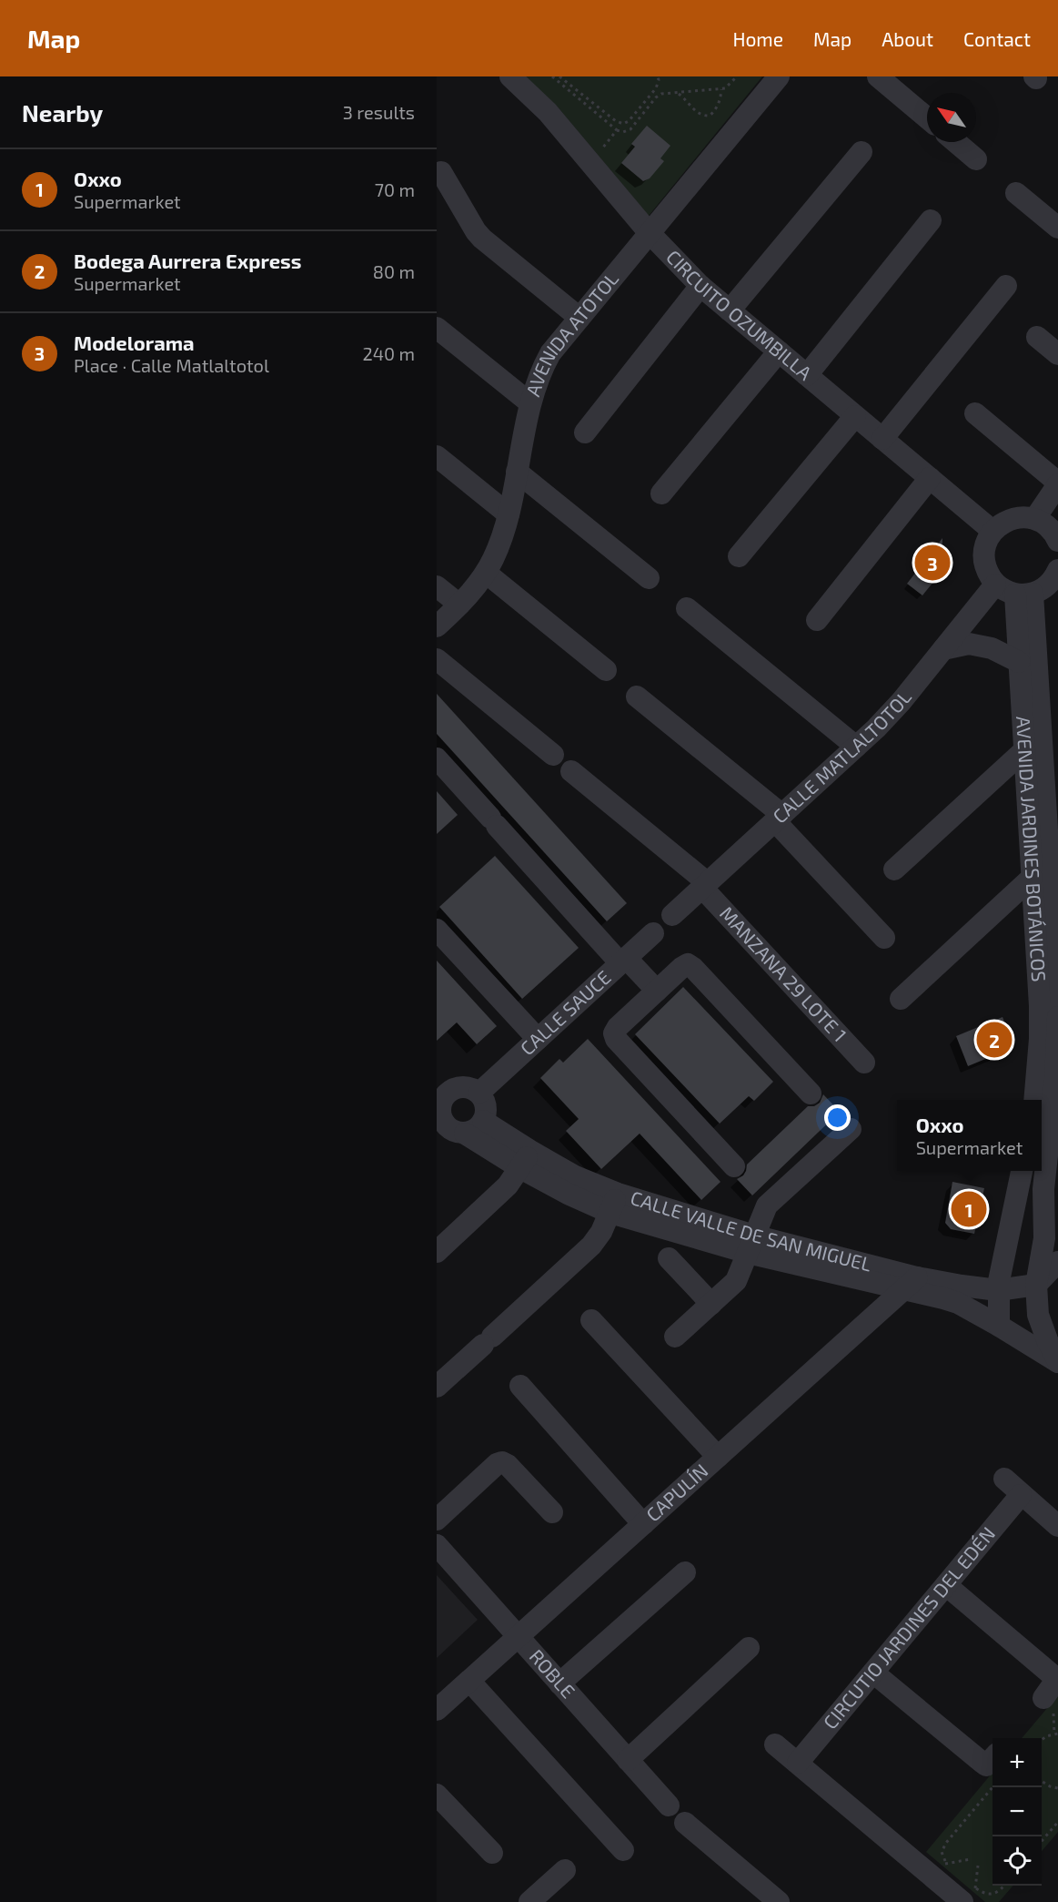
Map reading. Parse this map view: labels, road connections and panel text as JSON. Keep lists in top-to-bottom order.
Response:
{
  "streets": {
    "street": [
      "CIRCUITO OZUMBILLA",
      "AVENIDA ATOTOL",
      "CALLE MATLALTOTOL",
      "AVENIDA JARDINES BOTÁNICOS",
      "MANZANA 29 LOTE 1",
      "CALLE SAUCE",
      "CALLE VALLE DE SAN MIGUEL",
      "CAPULÍN",
      "CIRCUTIO JARDINES DEL EDÉN",
      "ROBLE"
    ]
  },
  "crossings": [
    ["CIRCUITO OZUMBILLA", "AVENIDA ATOTOL"],
    ["CALLE MATLALTOTOL", "MANZANA 29 LOTE 1"],
    ["CALLE SAUCE", "CALLE VALLE DE SAN MIGUEL"],
    ["CALLE VALLE DE SAN MIGUEL", "CAPULÍN"],
    ["CAPULÍN", "ROBLE"]
  ],
  "north": "top left",
  "page": {
    "header": "Map",
    "nav": [
      "Home",
      "Map",
      "About",
      "Contact"
    ],
    "heading": ["Nearby", "3 results"],
    "list": [
      {
        "mark": "1",
        "name": "Oxxo",
        "note": "Supermarket",
        "value": "70 m"
      },
      {
        "mark": "2",
        "name": "Bodega Aurrera Express",
        "note": "Supermarket",
        "value": "80 m"
      },
      {
        "mark": "3",
        "name": "Modelorama",
        "note": "Place · Calle Matlaltotol",
        "value": "240 m"
      }
    ],
    "pins": ["3", "2", "1"],
    "popup": ["Oxxo", "Supermarket"],
    "map_buttons": ["+", "−"]
  }
}
